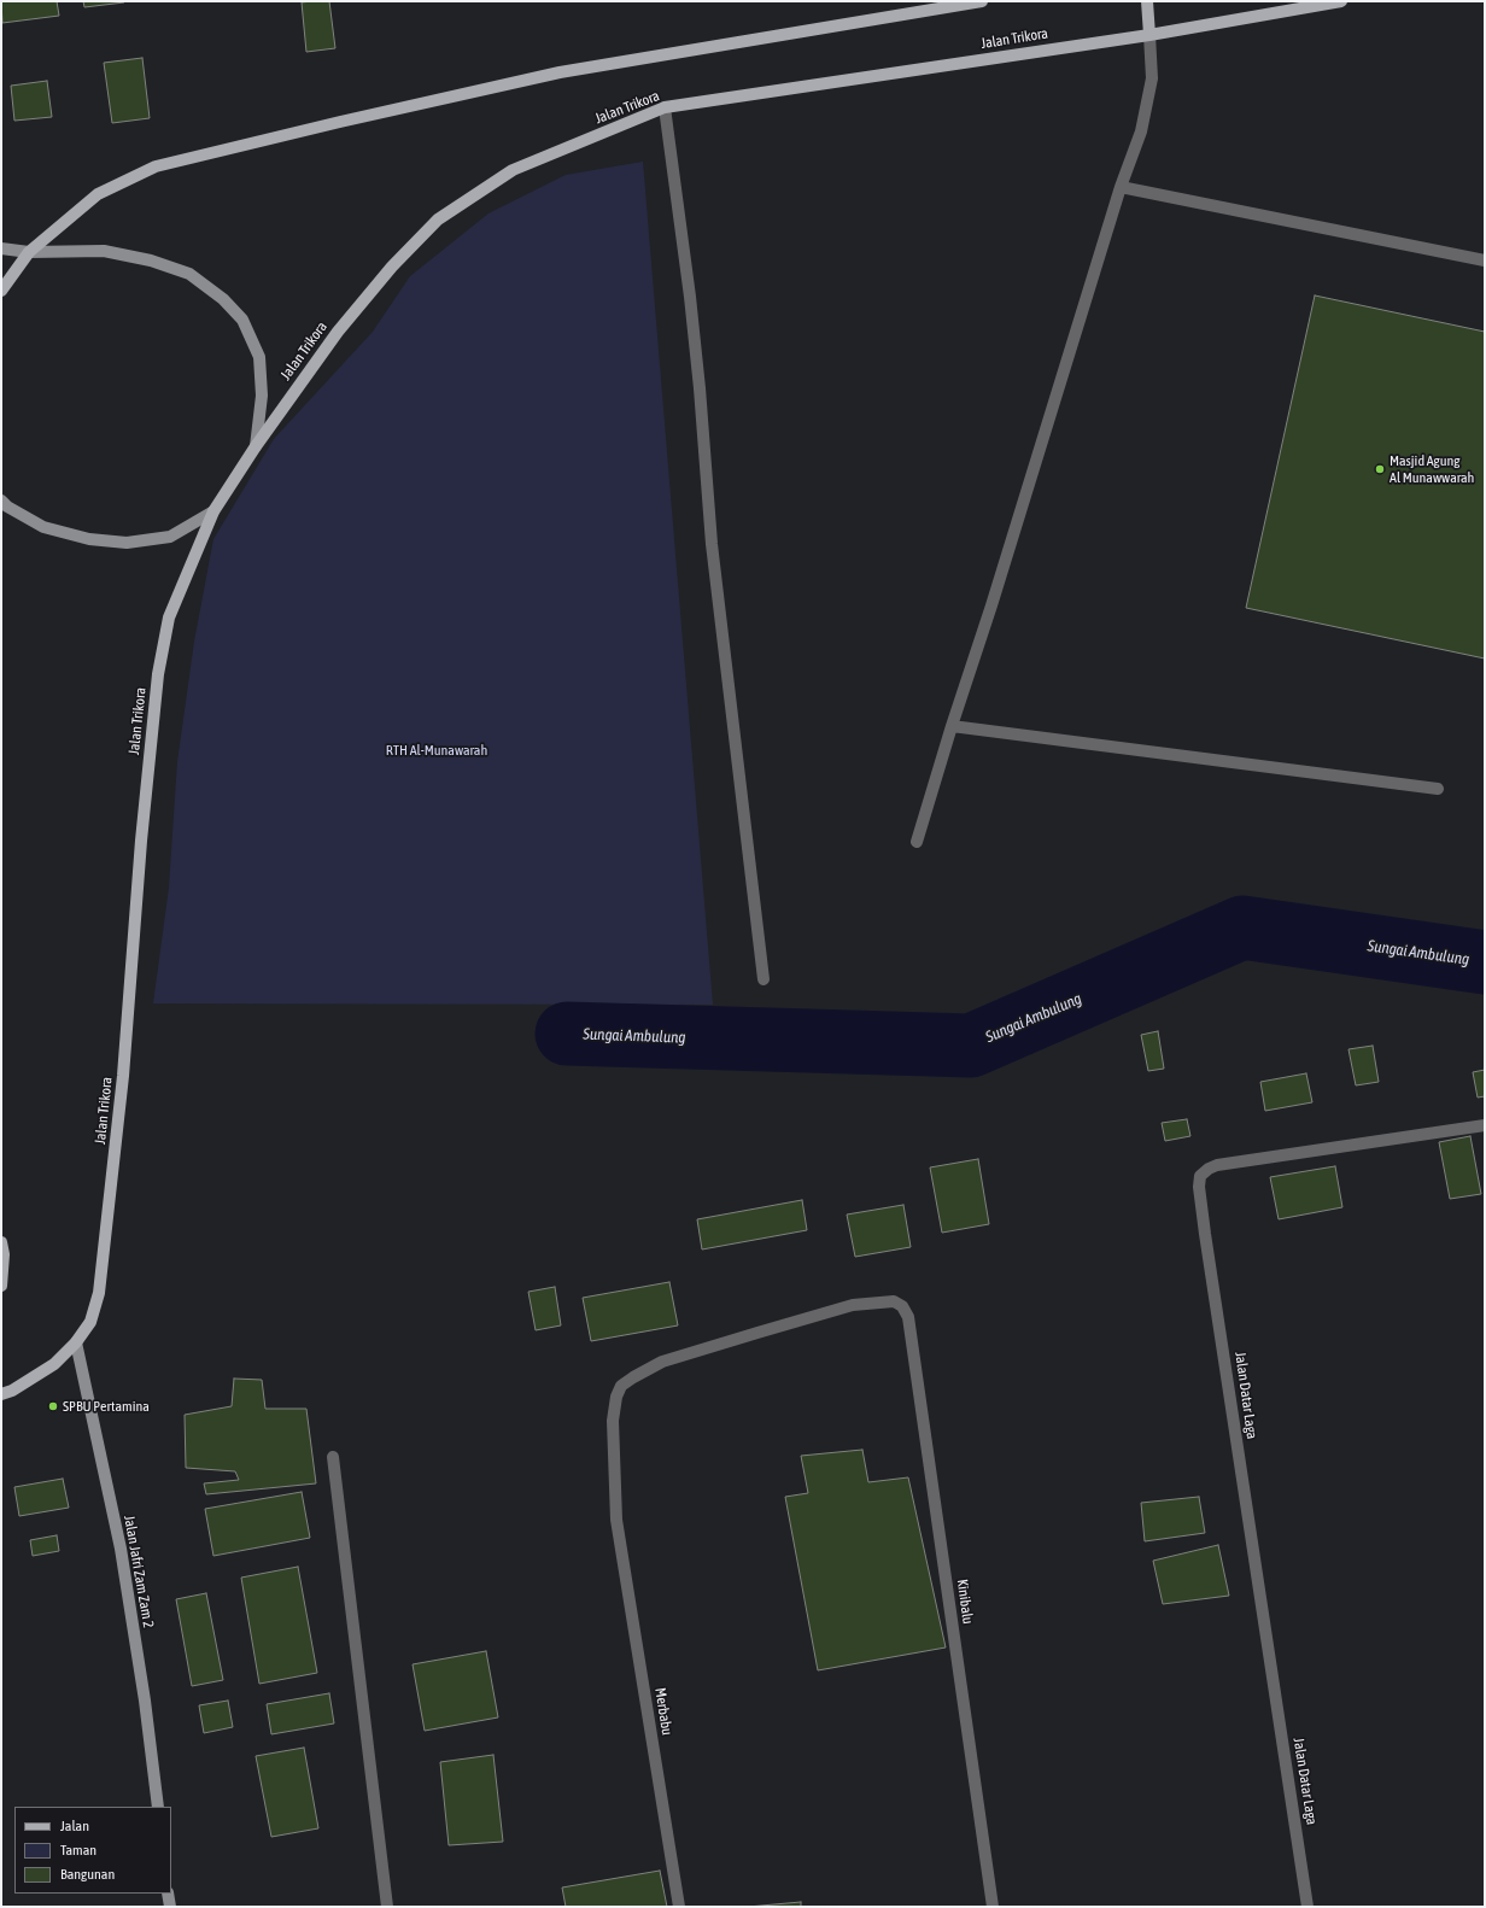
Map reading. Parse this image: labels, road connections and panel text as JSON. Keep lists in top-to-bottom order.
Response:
{
  "streets": {
    "main road": ["Jalan Trikora"],
    "street": [
      "Jalan Datar Laga",
      "Jalan Jafri Zam Zam 2",
      "Kinibalu",
      "Merbabu"
    ]
  },
  "crossings": [
    ["Jalan Trikora", "Jalan Jafri Zam Zam 2"],
    ["Kinibalu", "Merbabu"]
  ],
  "water": ["Sungai Ambulung"],
  "parks": ["RTH Al-Munawarah"],
  "places": ["Masjid Agung Al Munawwarah", "SPBU Pertamina"],
  "legend": ["Jalan", "Taman", "Bangunan"]
}
